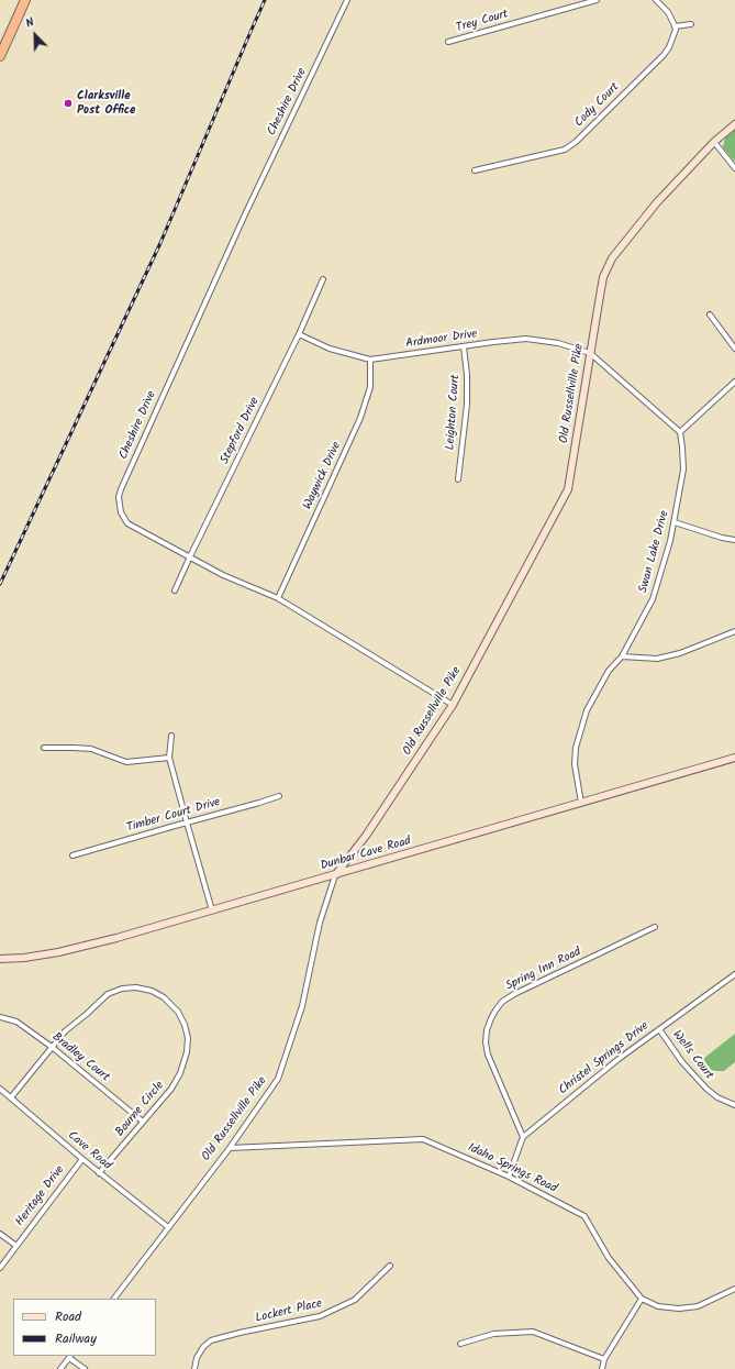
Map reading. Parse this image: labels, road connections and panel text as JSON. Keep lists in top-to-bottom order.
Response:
{
  "streets": {
    "street": [
      "Trey Court",
      "Cheshire Drive",
      "Cody Court",
      "Ardmoor Drive",
      "Old Russellville Pike",
      "Leighton Court",
      "Stepford Drive",
      "Waywick Drive",
      "Swan Lake Drive",
      "Timber Court Drive",
      "Dunbar Cave Road",
      "Spring Inn Road",
      "Wells Court",
      "Bradley Court",
      "Christel Springs Drive",
      "Bourne Circle",
      "Cave Road",
      "Idaho Springs Road",
      "Heritage Drive",
      "Lockert Place"
    ]
  },
  "crossings": [
    ["Cheshire Drive", "Old Russellville Pike"],
    ["Cheshire Drive", "Stepford Drive"],
    ["Cheshire Drive", "Waywick Drive"],
    ["Ardmoor Drive", "Old Russellville Pike"],
    ["Ardmoor Drive", "Leighton Court"],
    ["Ardmoor Drive", "Stepford Drive"],
    ["Ardmoor Drive", "Waywick Drive"],
    ["Old Russellville Pike", "Dunbar Cave Road"],
    ["Old Russellville Pike", "Cave Road"],
    ["Old Russellville Pike", "Idaho Springs Road"],
    ["Swan Lake Drive", "Dunbar Cave Road"],
    ["Spring Inn Road", "Christel Springs Drive"],
    ["Wells Court", "Christel Springs Drive"],
    ["Bradley Court", "Bourne Circle"],
    ["Christel Springs Drive", "Idaho Springs Road"],
    ["Bourne Circle", "Cave Road"],
    ["Cave Road", "Heritage Drive"]
  ],
  "places": ["Clarksville Post Office"],
  "legend": ["Road", "Railway"],
  "north": "top left"
}
